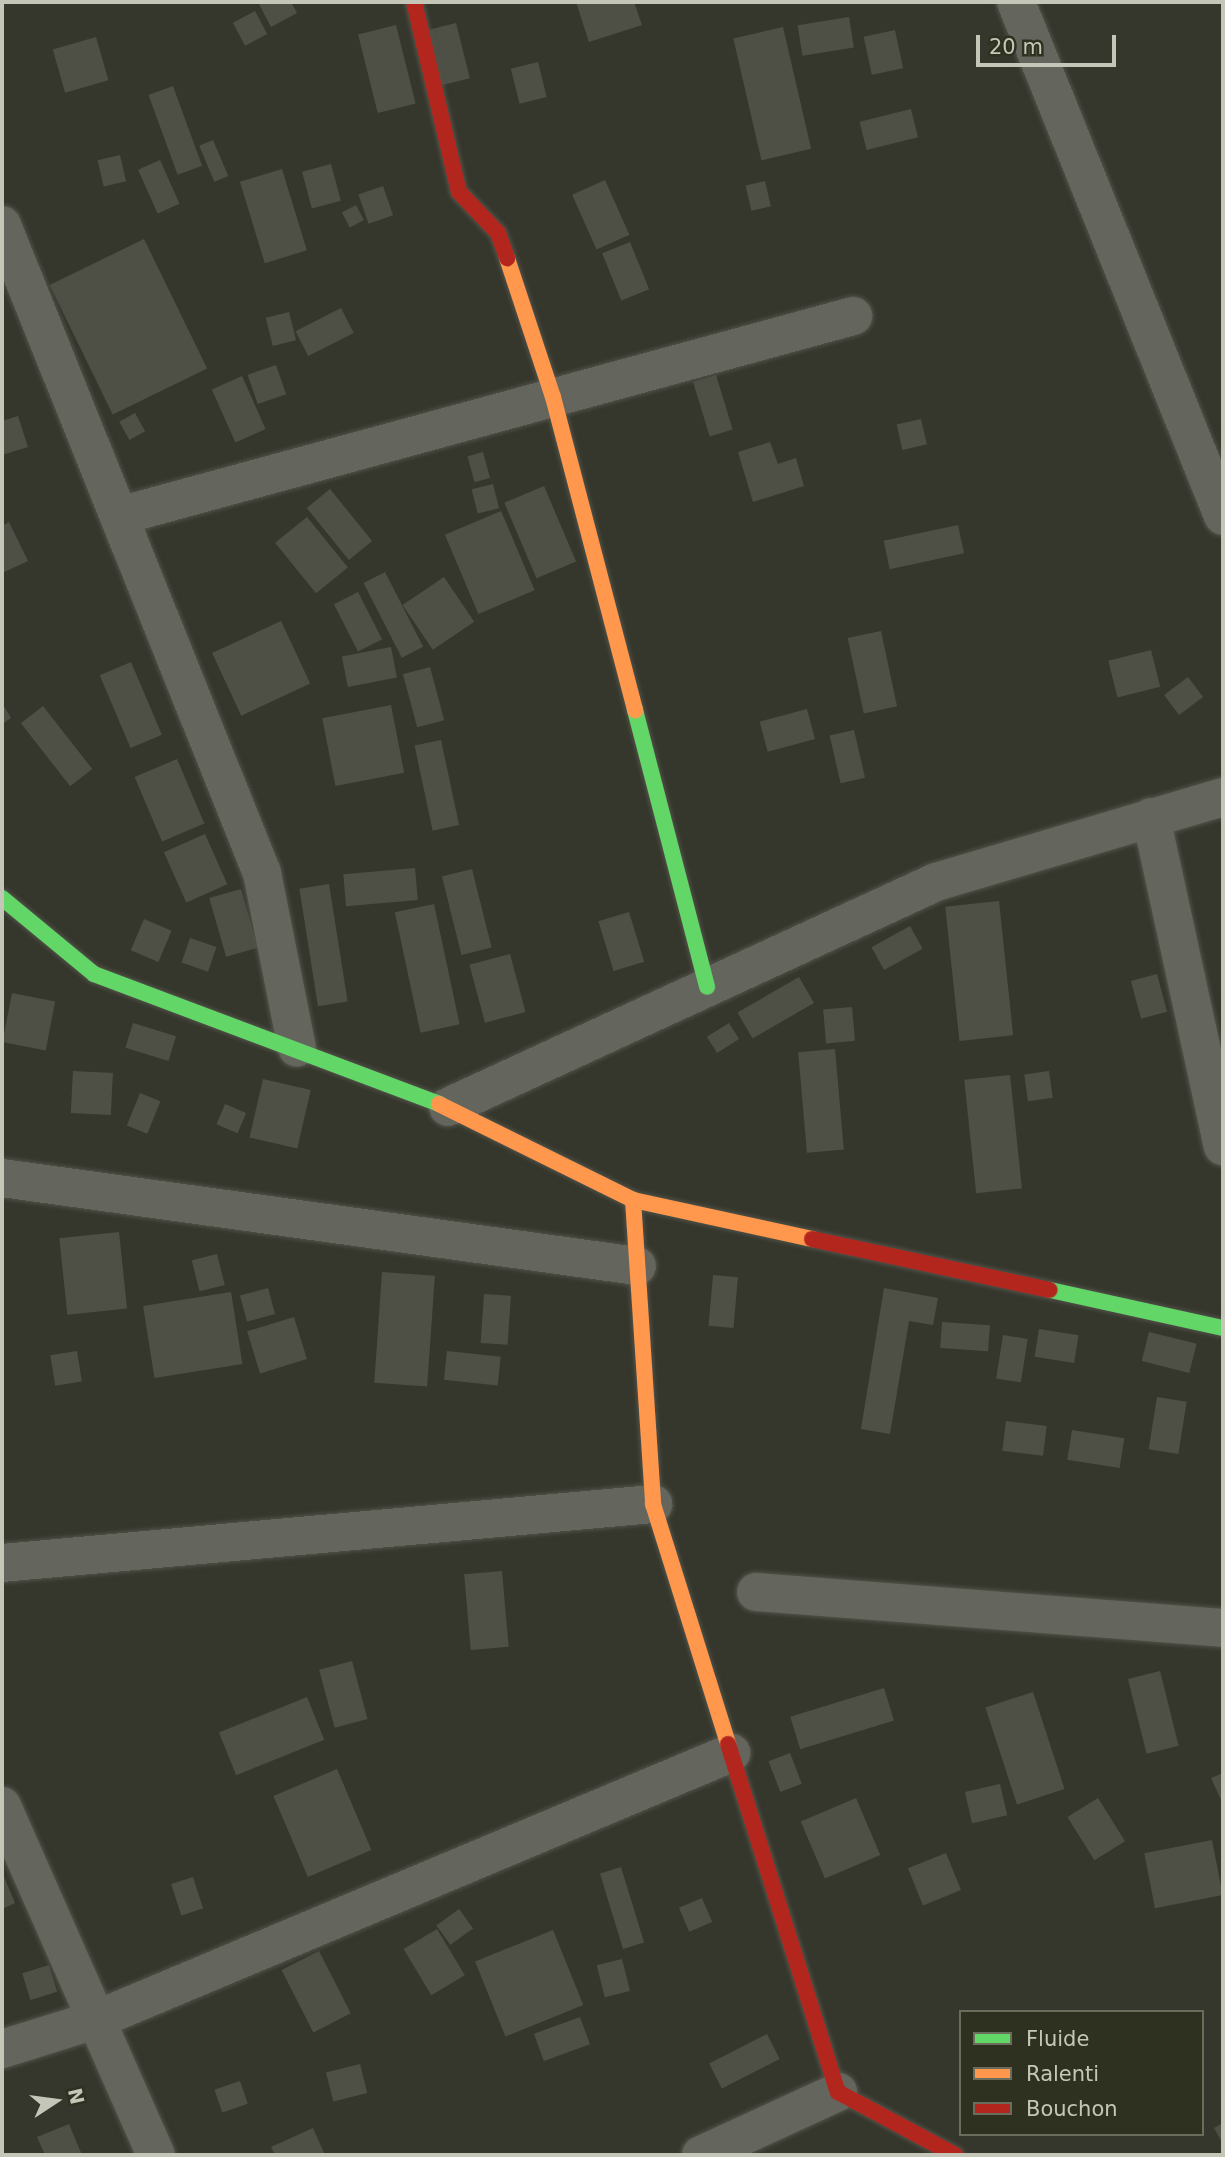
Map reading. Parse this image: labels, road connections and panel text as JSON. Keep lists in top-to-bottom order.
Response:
{
  "legend": ["Fluide", "Ralenti", "Bouchon"],
  "scale_bar": "20 m",
  "north": "right"
}
